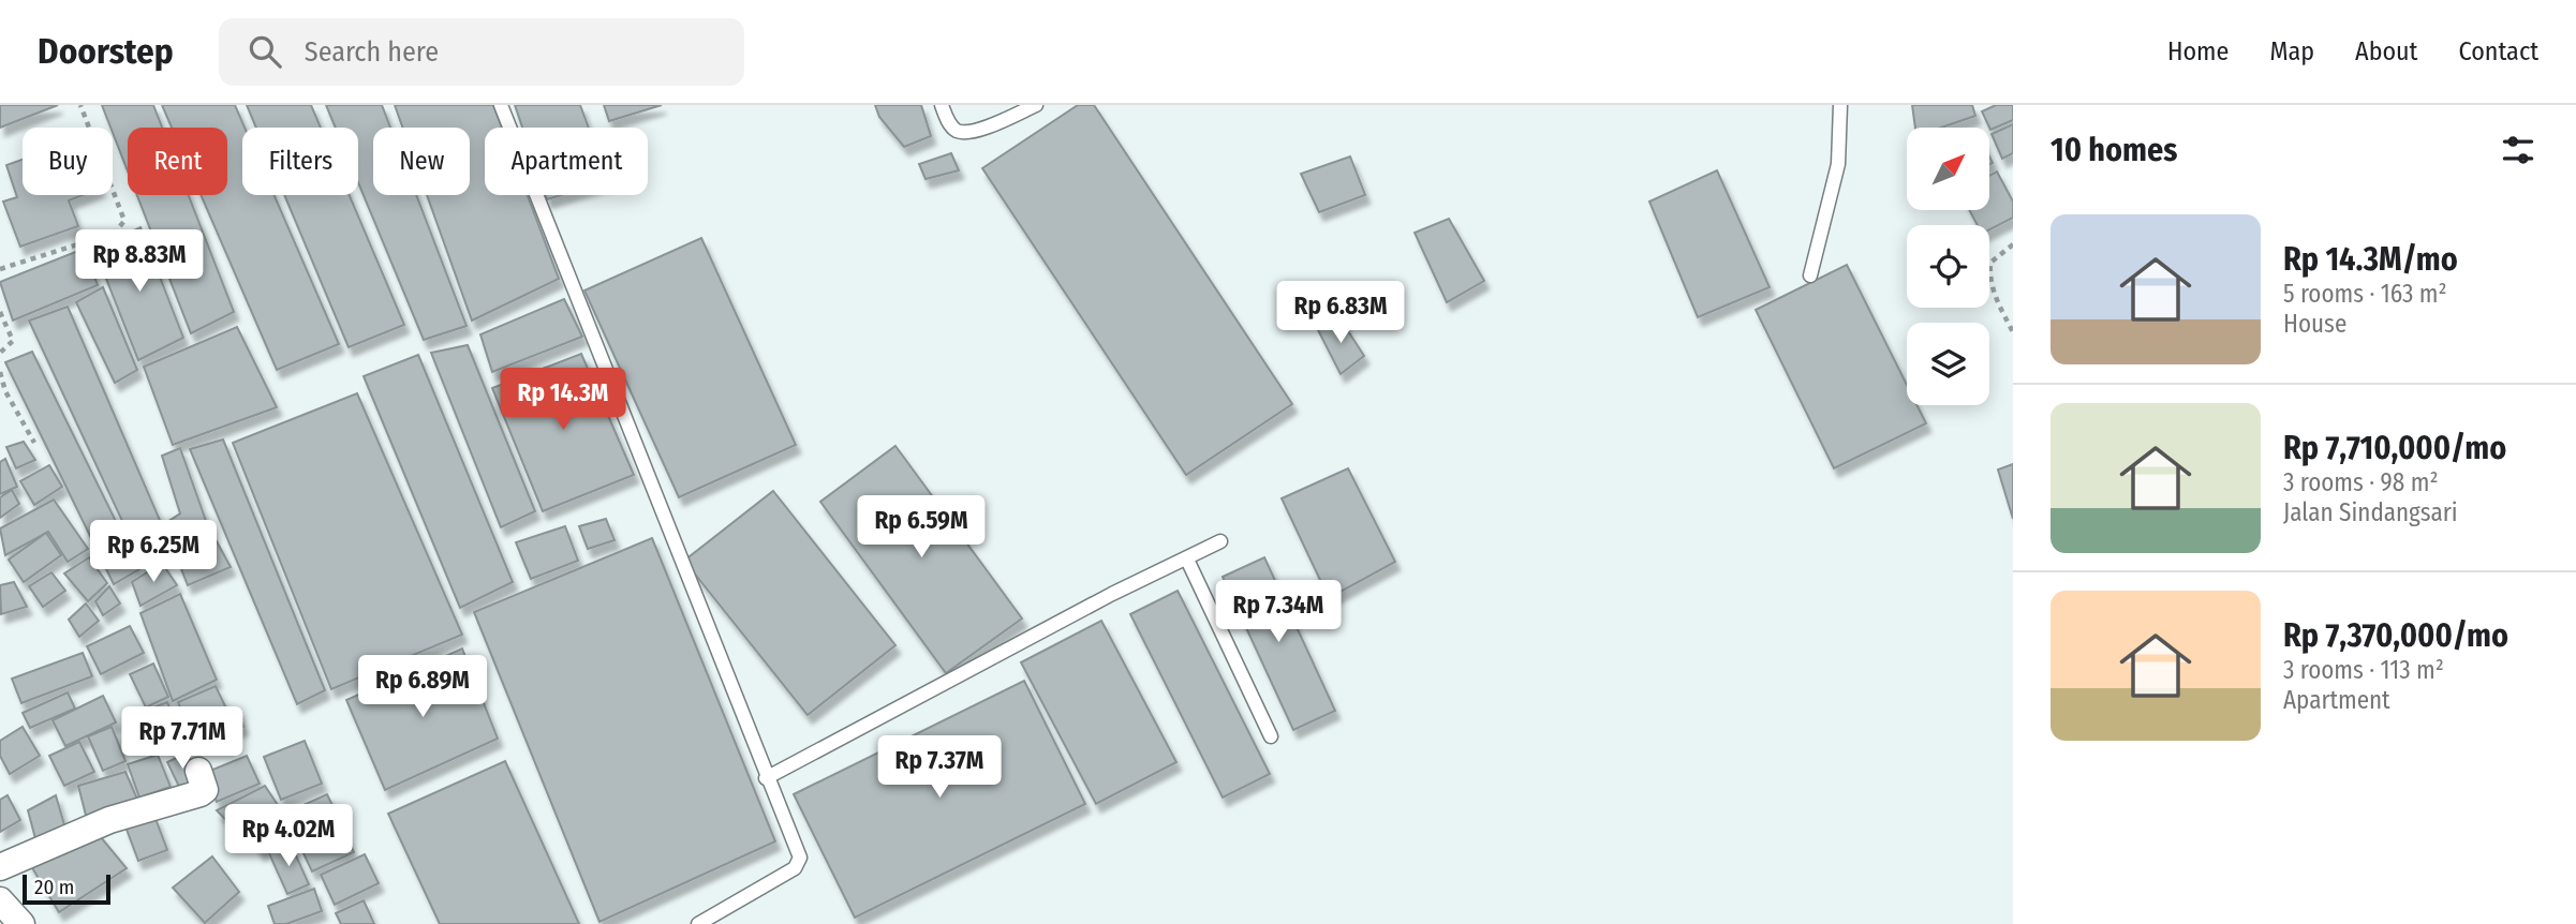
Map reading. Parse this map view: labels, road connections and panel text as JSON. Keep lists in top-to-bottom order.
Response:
{
  "scale_bar": "20 m",
  "north": "top right",
  "page": {
    "header": "Doorstep",
    "search": "Search here",
    "nav": [
      "Home",
      "Map",
      "About",
      "Contact"
    ],
    "heading": "10 homes",
    "chip": [
      "Buy",
      "Rent",
      "Filters",
      "New",
      "Apartment"
    ],
    "list": [
      {
        "name": "Rp 14.3M/mo",
        "note": "5 rooms · 163 m² · House"
      },
      {
        "name": "Rp 7,710,000/mo",
        "note": "3 rooms · 98 m² · Jalan Sindangsari"
      },
      {
        "name": "Rp 7,370,000/mo",
        "note": "3 rooms · 113 m² · Apartment"
      }
    ],
    "price": [
      "Rp 8.83M",
      "Rp 6.83M",
      "Rp 14.3M",
      "Rp 6.59M",
      "Rp 6.25M",
      "Rp 7.34M",
      "Rp 6.89M",
      "Rp 7.71M",
      "Rp 7.37M",
      "Rp 4.02M"
    ],
    "scale": "20 m"
  }
}
